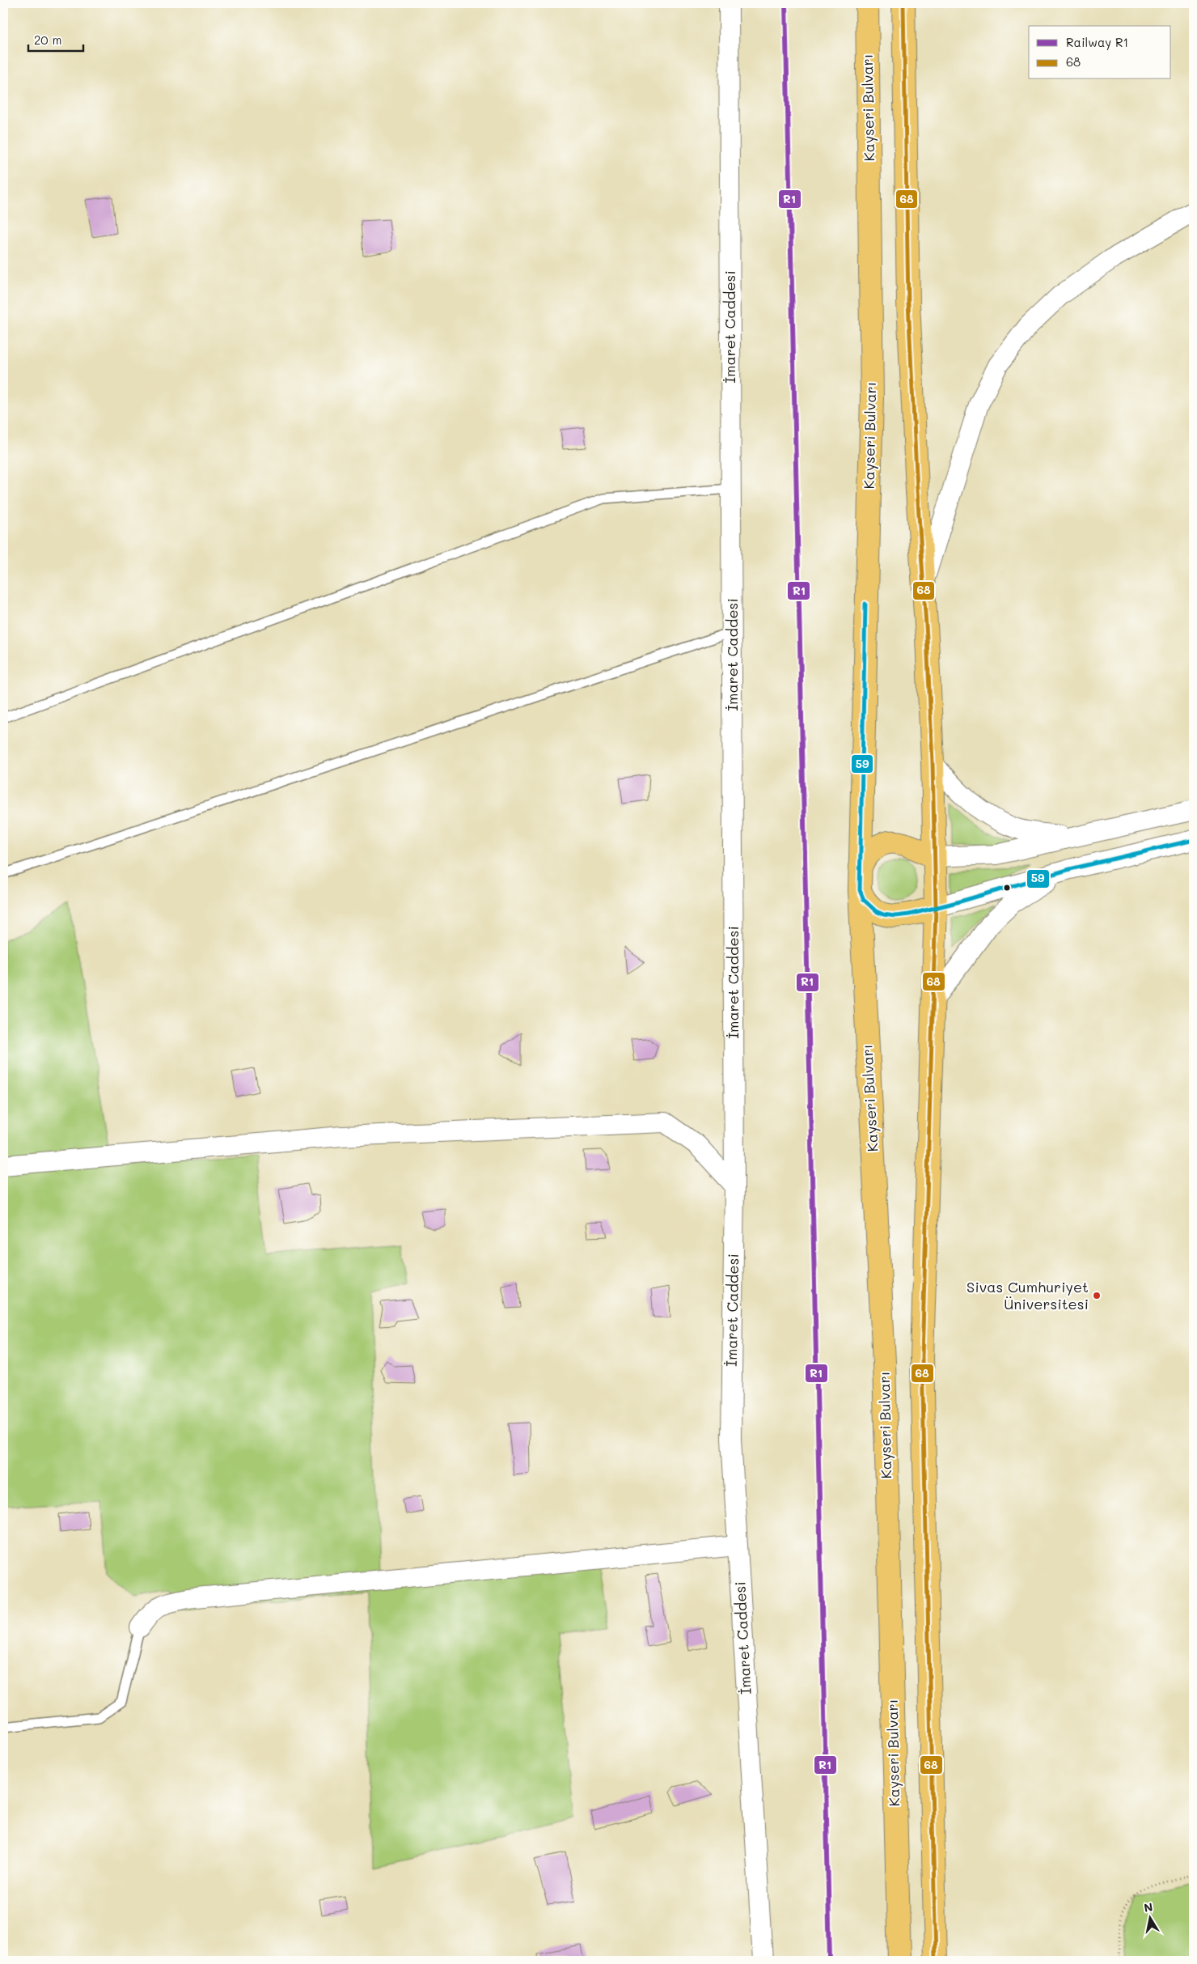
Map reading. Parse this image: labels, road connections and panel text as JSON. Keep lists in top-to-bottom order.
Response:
{
  "streets": {
    "highway": ["Kayseri Bulvarı"],
    "street": ["İmaret Caddesi"]
  },
  "places": ["Sivas Cumhuriyet Üniversitesi"],
  "lines": ["rail line R1", "transit line 68", "transit line 59"],
  "legend": ["Railway R1", "68"],
  "scale_bar": "20 m",
  "north": "top"
}
